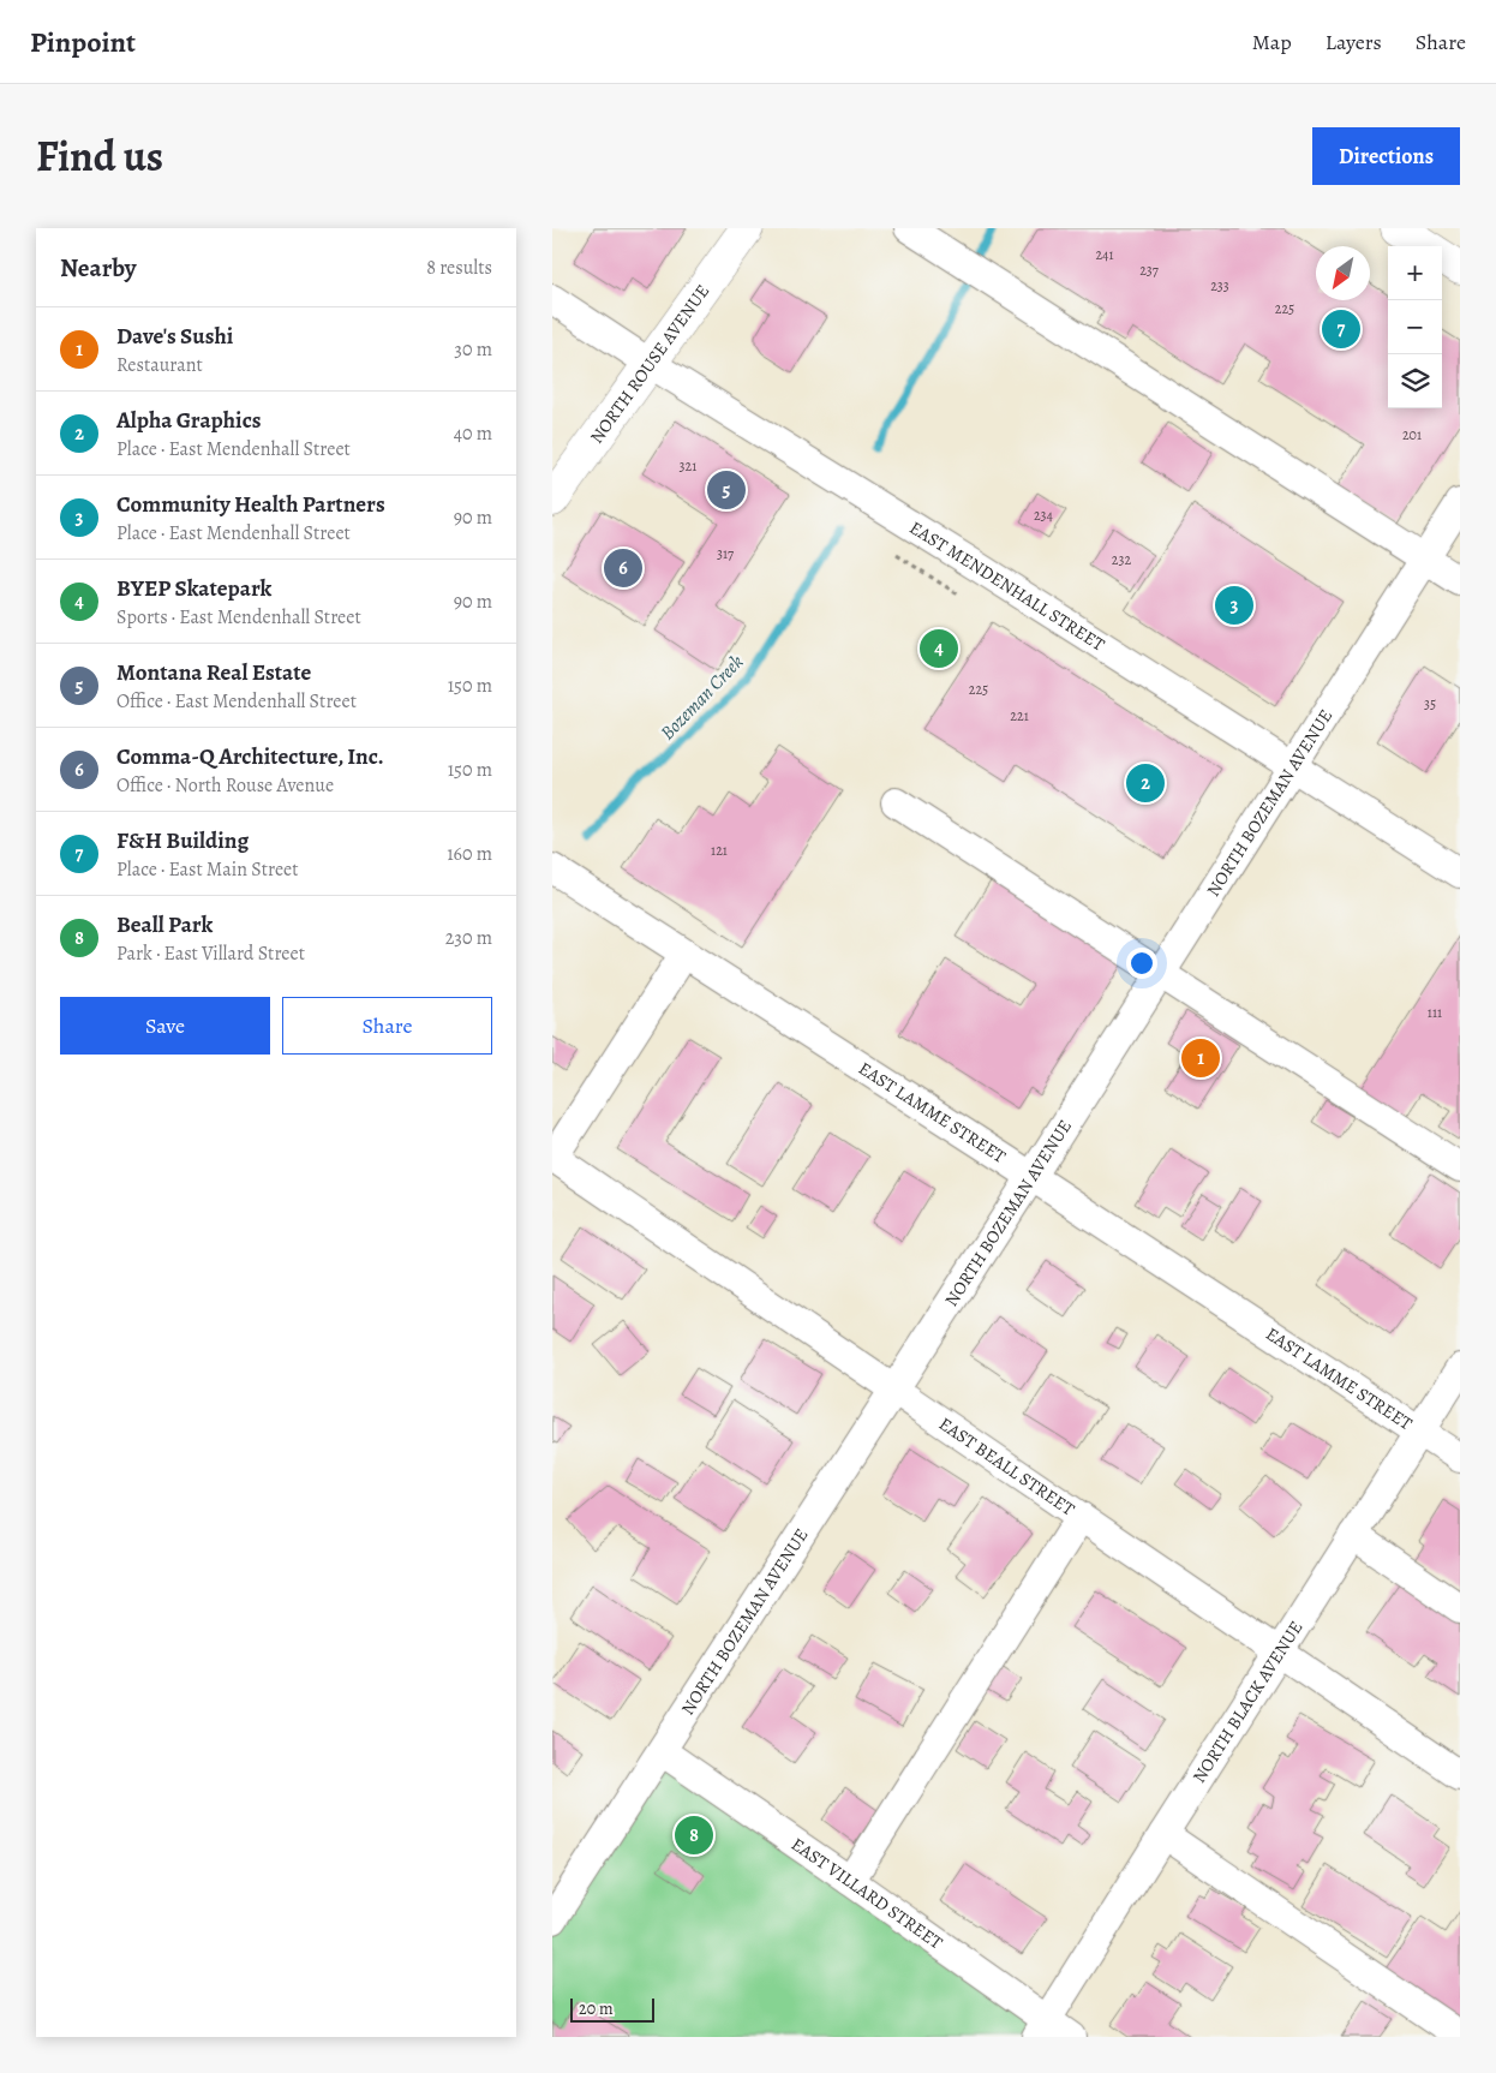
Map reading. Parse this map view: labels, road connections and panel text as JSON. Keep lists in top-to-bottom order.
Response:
{
  "streets": {
    "main road": ["NORTH ROUSE AVENUE"],
    "street": [
      "EAST MENDENHALL STREET",
      "NORTH BOZEMAN AVENUE",
      "EAST LAMME STREET",
      "EAST BEALL STREET",
      "NORTH BLACK AVENUE",
      "EAST VILLARD STREET"
    ]
  },
  "crossings": [
    ["NORTH ROUSE AVENUE", "EAST MENDENHALL STREET"],
    ["EAST MENDENHALL STREET", "NORTH BOZEMAN AVENUE"],
    ["NORTH BOZEMAN AVENUE", "EAST LAMME STREET"],
    ["NORTH BOZEMAN AVENUE", "EAST BEALL STREET"],
    ["NORTH BOZEMAN AVENUE", "EAST VILLARD STREET"],
    ["EAST LAMME STREET", "NORTH BLACK AVENUE"],
    ["EAST BEALL STREET", "NORTH BLACK AVENUE"],
    ["NORTH BLACK AVENUE", "EAST VILLARD STREET"]
  ],
  "water": ["Bozeman Creek"],
  "house_numbers": [
    "241",
    "237",
    "233",
    "225",
    "201",
    "321",
    "234",
    "317",
    "232",
    "225",
    "35",
    "221",
    "121",
    "111"
  ],
  "scale_bar": "20 m",
  "north": "bottom left",
  "page": {
    "header": "Pinpoint",
    "nav": ["Map", "Layers", "Share"],
    "title": "Find us",
    "buttons": [
      "Directions",
      ["Save", "Share"]
    ],
    "heading": ["Nearby", "8 results"],
    "map_buttons": ["+", "−"],
    "list": [
      {
        "mark": "1",
        "name": "Dave's Sushi",
        "note": "Restaurant",
        "value": "30 m"
      },
      {
        "mark": "2",
        "name": "Alpha Graphics",
        "note": "Place · East Mendenhall Street",
        "value": "40 m"
      },
      {
        "mark": "3",
        "name": "Community Health Partners",
        "note": "Place · East Mendenhall Street",
        "value": "90 m"
      },
      {
        "mark": "4",
        "name": "BYEP Skatepark",
        "note": "Sports · East Mendenhall Street",
        "value": "90 m"
      },
      {
        "mark": "5",
        "name": "Montana Real Estate",
        "note": "Office · East Mendenhall Street",
        "value": "150 m"
      },
      {
        "mark": "6",
        "name": "Comma-Q Architecture, Inc.",
        "note": "Office · North Rouse Avenue",
        "value": "150 m"
      },
      {
        "mark": "7",
        "name": "F&H Building",
        "note": "Place · East Main Street",
        "value": "160 m"
      },
      {
        "mark": "8",
        "name": "Beall Park",
        "note": "Park · East Villard Street",
        "value": "230 m"
      }
    ],
    "pins": [
      "7",
      "5",
      "6",
      "3",
      "4",
      "2",
      "1",
      "8"
    ],
    "scale": "20 m"
  }
}
